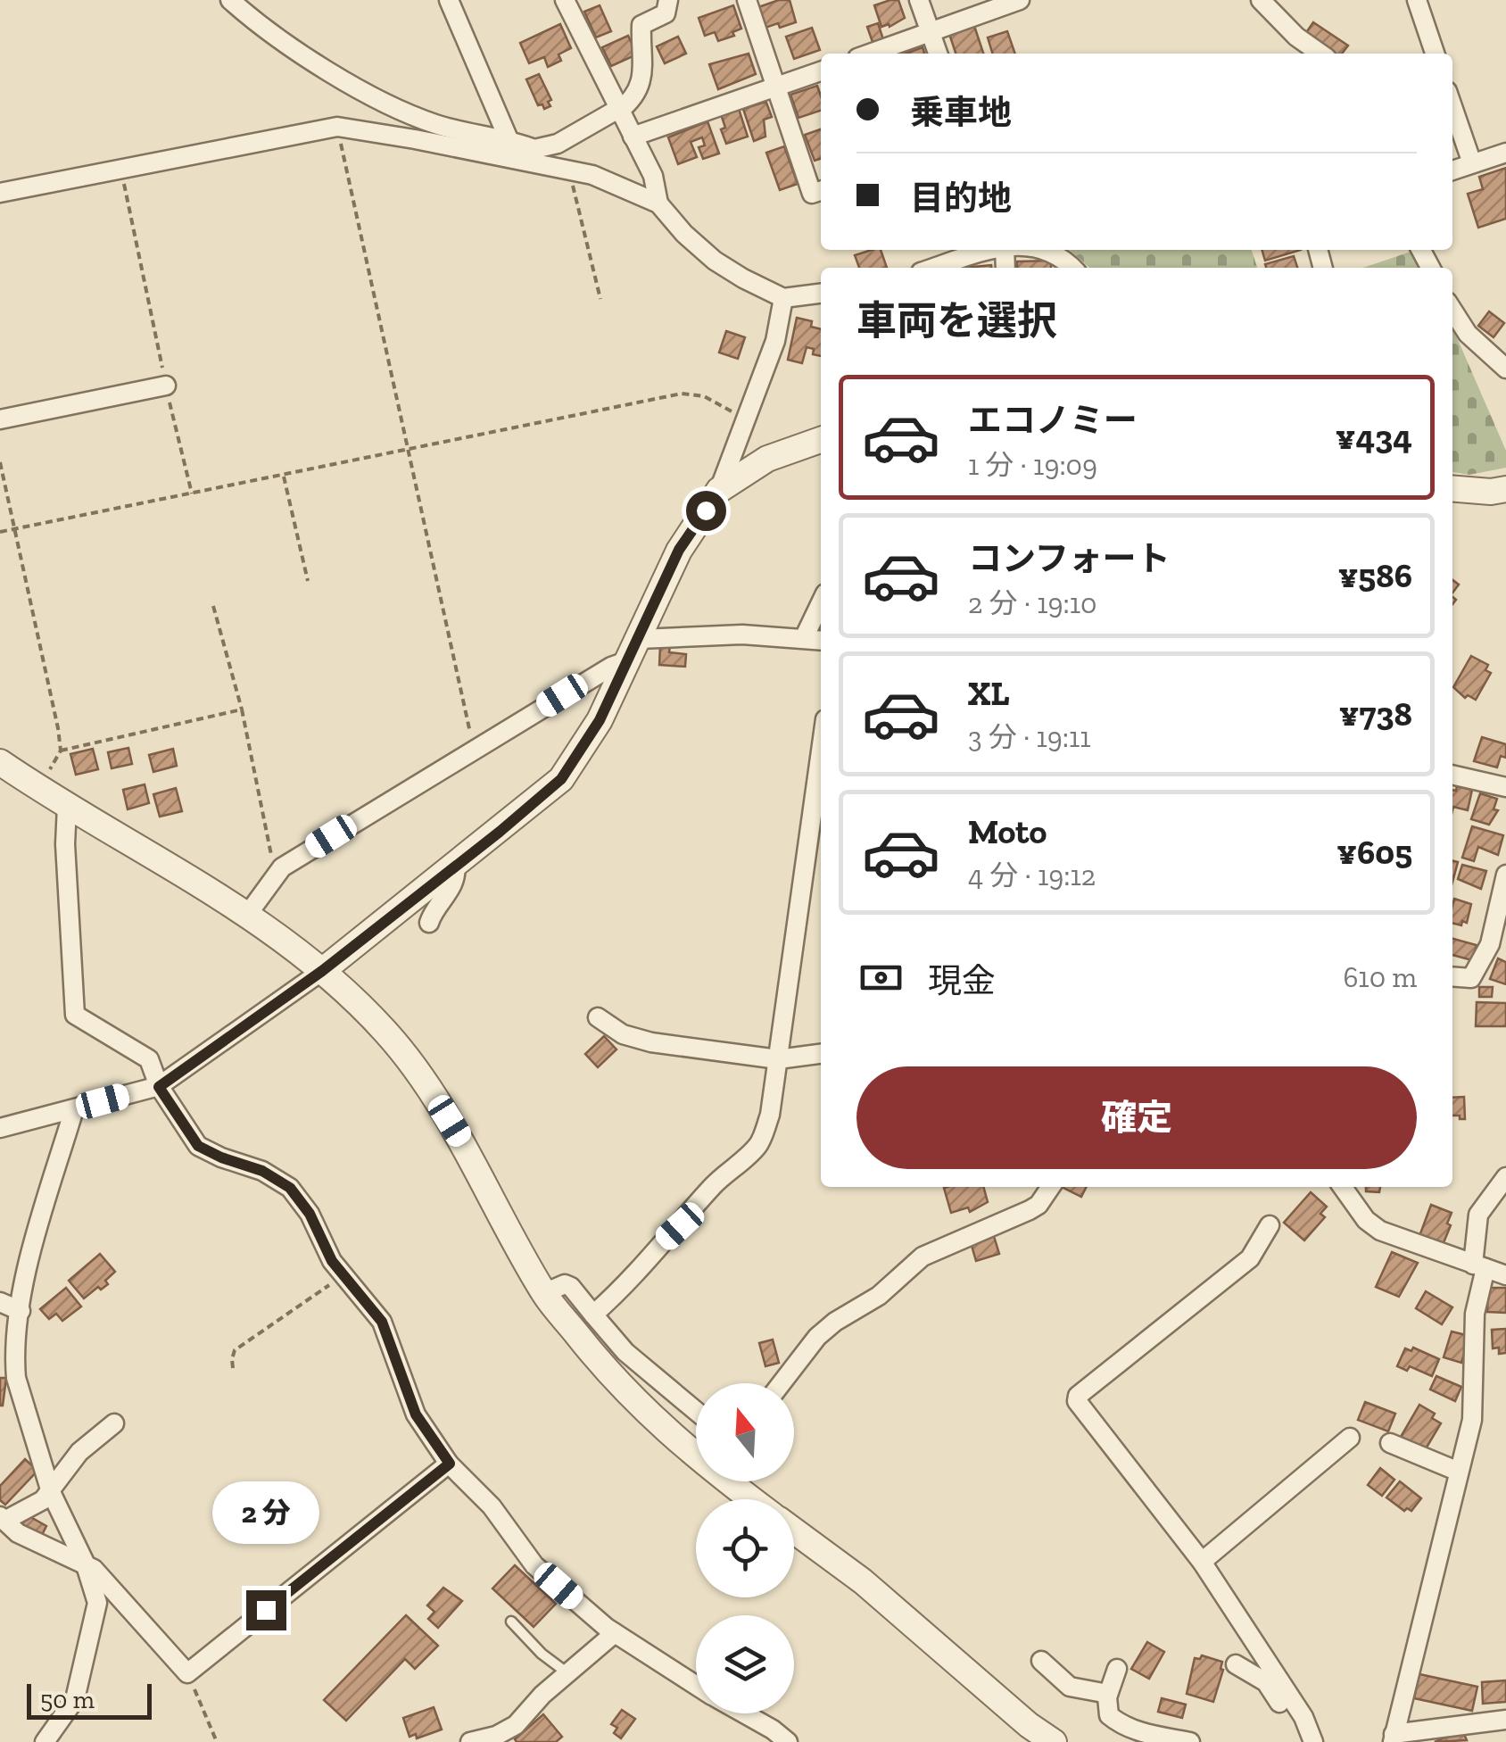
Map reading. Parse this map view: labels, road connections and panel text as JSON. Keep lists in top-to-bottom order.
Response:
{
  "scale_bar": "50 m",
  "north": "top",
  "page": {
    "banner": ["乗車地", "目的地"],
    "heading": "車両を選択",
    "list": [
      {
        "name": "エコノミー",
        "note": "1 分 · 19:09",
        "value": "¥434"
      },
      {
        "name": "コンフォート",
        "note": "2 分 · 19:10",
        "value": "¥586"
      },
      {
        "name": "XL",
        "note": "3 分 · 19:11",
        "value": "¥738"
      },
      {
        "name": "Moto",
        "note": "4 分 · 19:12",
        "value": "¥605"
      }
    ],
    "pay": ["現金", "610 m"],
    "buttons": "確定",
    "bubble": "2 分",
    "scale": "50 m"
  }
}
